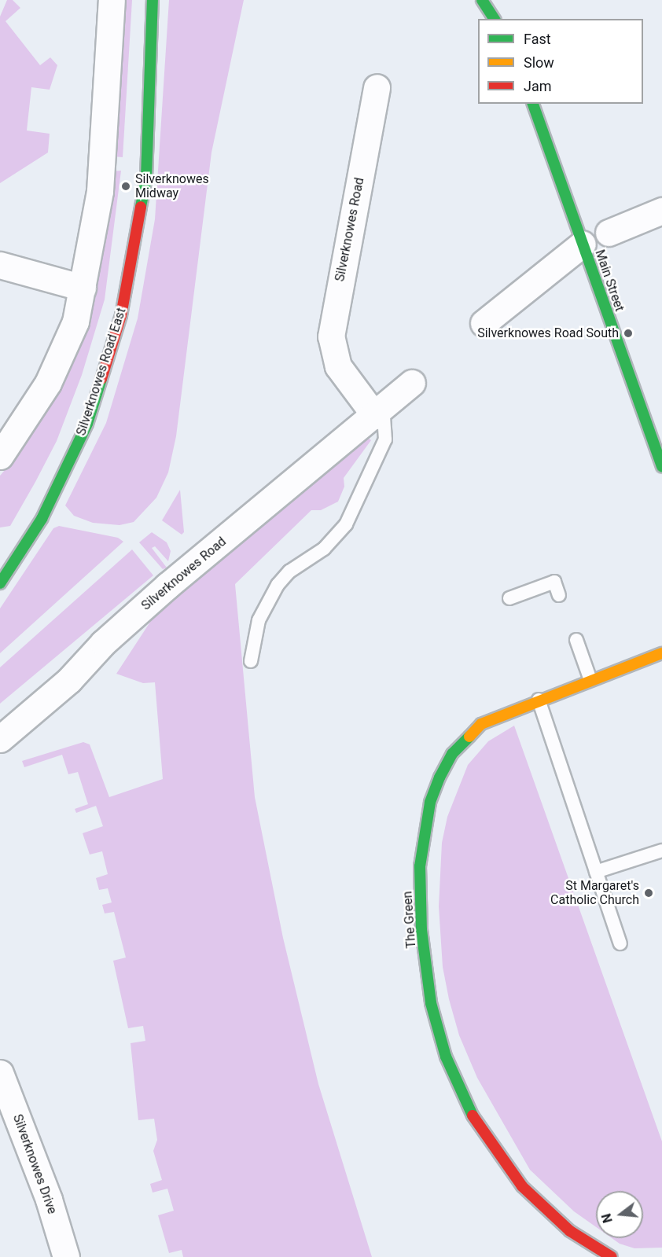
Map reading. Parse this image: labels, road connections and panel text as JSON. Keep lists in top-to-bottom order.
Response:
{
  "streets": {
    "street": [
      "Silverknowes Road",
      "Main Street",
      "Silverknowes Road East",
      "The Green",
      "Silverknowes Drive"
    ]
  },
  "places": ["Silverknowes Midway", "Silverknowes Road South", "St Margaret's Catholic Church"],
  "legend": ["Fast", "Slow", "Jam"],
  "north": "left"
}
